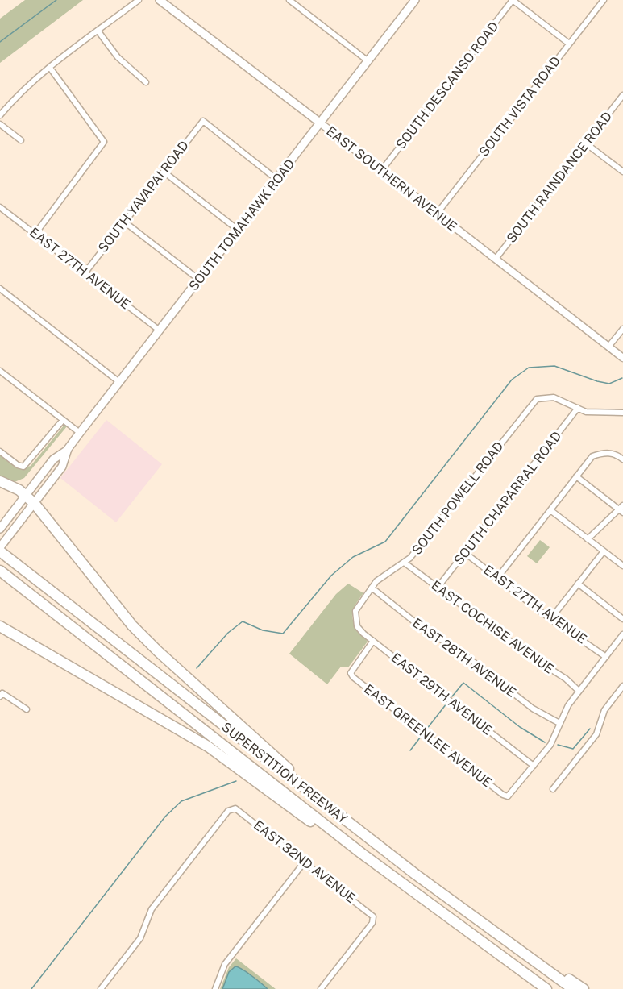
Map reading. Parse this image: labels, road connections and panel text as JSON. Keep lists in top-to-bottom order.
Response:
{
  "streets": {
    "highway": ["SUPERSTITION FREEWAY"],
    "main road": ["EAST SOUTHERN AVENUE", "SOUTH TOMAHAWK ROAD"],
    "street": [
      "SOUTH DESCANSO ROAD",
      "SOUTH VISTA ROAD",
      "SOUTH RAINDANCE ROAD",
      "SOUTH YAVAPAI ROAD",
      "EAST 27TH AVENUE",
      "SOUTH POWELL ROAD",
      "SOUTH CHAPARRAL ROAD",
      "EAST COCHISE AVENUE",
      "EAST 28TH AVENUE",
      "EAST 29TH AVENUE",
      "EAST GREENLEE AVENUE",
      "EAST 32ND AVENUE"
    ]
  },
  "crossings": [
    ["SOUTH DESCANSO ROAD", "EAST SOUTHERN AVENUE"],
    ["SOUTH VISTA ROAD", "EAST SOUTHERN AVENUE"],
    ["SOUTH RAINDANCE ROAD", "EAST SOUTHERN AVENUE"],
    ["EAST SOUTHERN AVENUE", "SOUTH TOMAHAWK ROAD"],
    ["SOUTH YAVAPAI ROAD", "SOUTH TOMAHAWK ROAD"],
    ["SOUTH YAVAPAI ROAD", "EAST 27TH AVENUE"],
    ["SOUTH TOMAHAWK ROAD", "EAST 27TH AVENUE"],
    ["EAST 27TH AVENUE", "SOUTH CHAPARRAL ROAD"],
    ["SOUTH POWELL ROAD", "SOUTH CHAPARRAL ROAD"],
    ["SOUTH POWELL ROAD", "EAST COCHISE AVENUE"],
    ["SOUTH POWELL ROAD", "EAST 28TH AVENUE"],
    ["SOUTH POWELL ROAD", "EAST 29TH AVENUE"],
    ["SOUTH CHAPARRAL ROAD", "EAST COCHISE AVENUE"],
    ["EAST 29TH AVENUE", "EAST GREENLEE AVENUE"]
  ]
}
